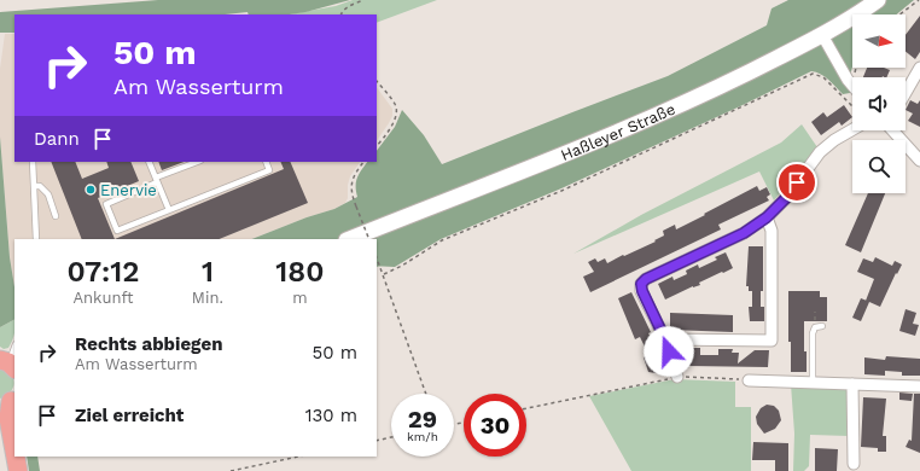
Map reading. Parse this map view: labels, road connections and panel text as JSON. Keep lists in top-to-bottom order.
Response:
{
  "streets": {
    "main road": ["Haßleyer Straße"]
  },
  "places": ["Enervie"],
  "north": "right",
  "page": {
    "turn": ["50 m", "Am Wasserturm"],
    "then": "Dann",
    "eta": [
      "07:12",
      "Ankunft",
      "1",
      "Min.",
      "180",
      "m"
    ],
    "list": [
      {
        "name": "Rechts abbiegen",
        "note": "Am Wasserturm",
        "value": "50 m"
      },
      {
        "name": "Ziel erreicht",
        "value": "130 m"
      }
    ],
    "speed": "29 km/h",
    "limit": "30"
  }
}
